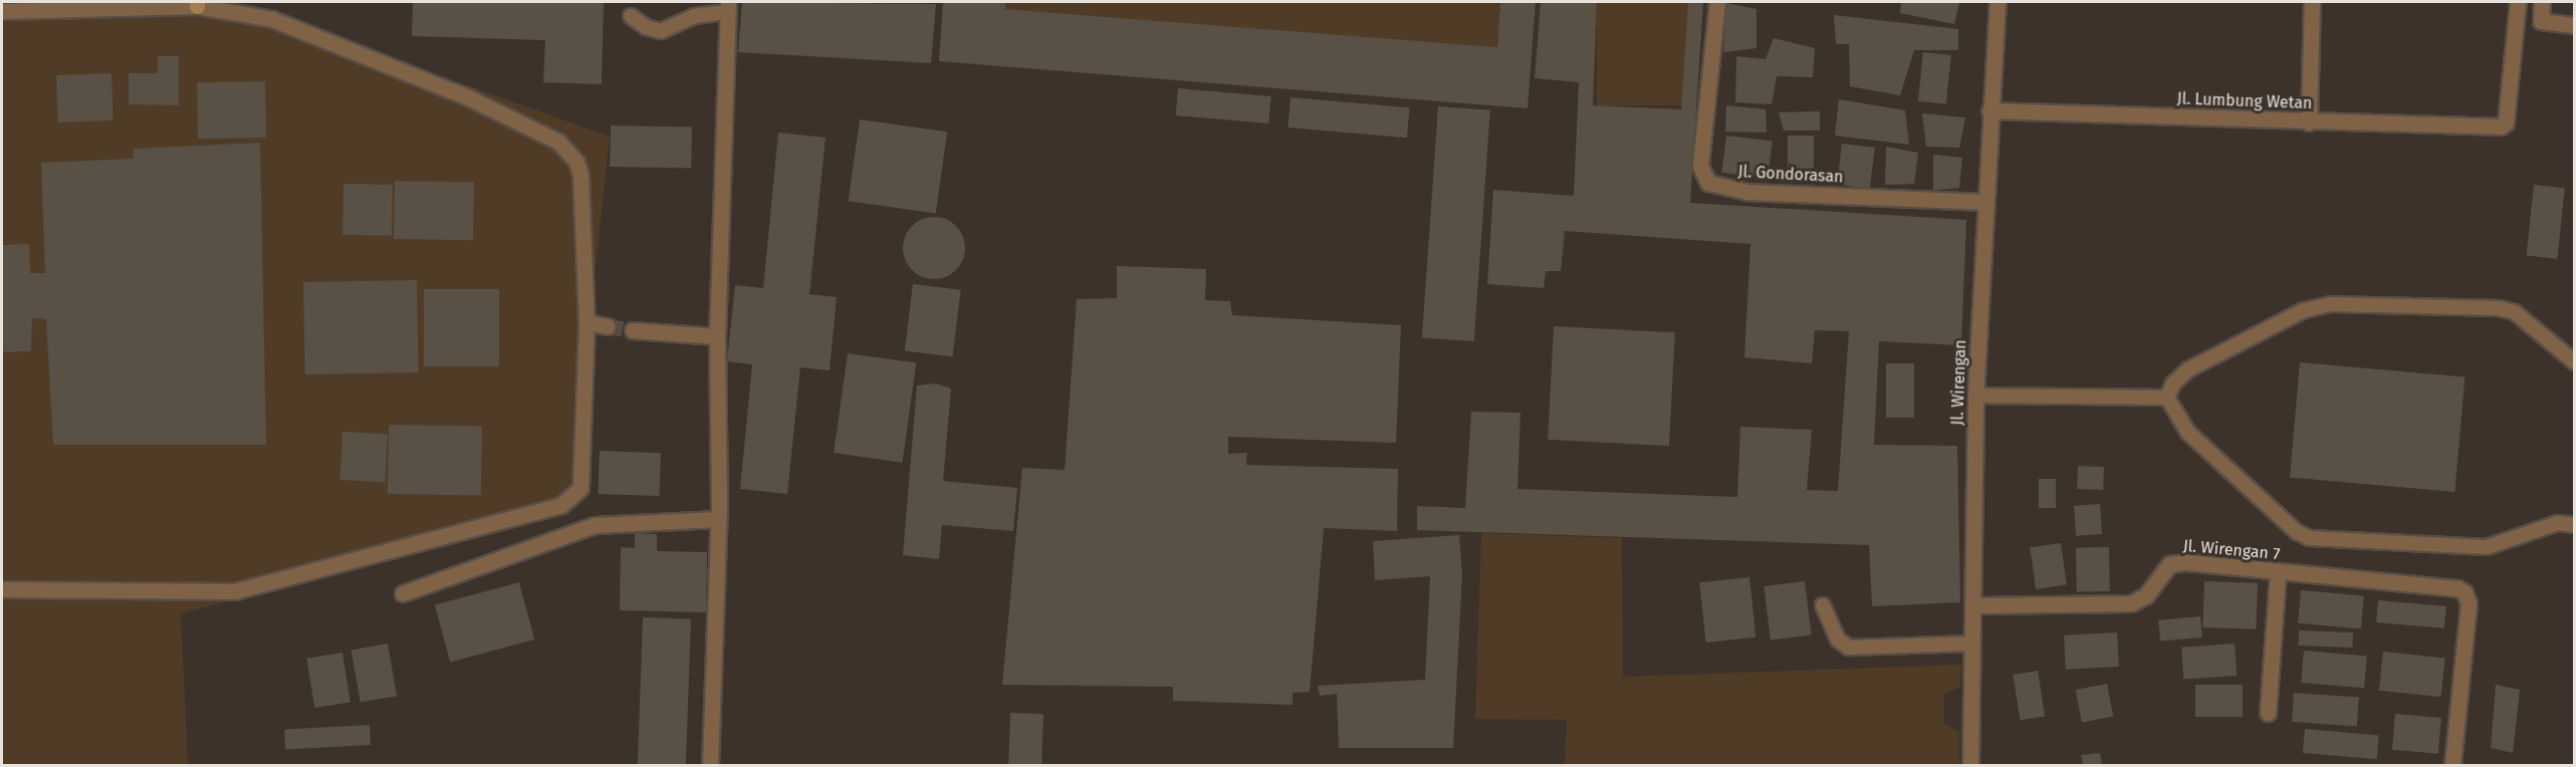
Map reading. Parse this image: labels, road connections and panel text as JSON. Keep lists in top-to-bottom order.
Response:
{
  "streets": {
    "street": [
      "Jl. Lumbung Wetan",
      "Jl. Gondorasan",
      "Jl. Wirengan",
      "Jl. Wirengan 7"
    ]
  },
  "crossings": [
    ["Jl. Lumbung Wetan", "Jl. Wirengan"],
    ["Jl. Gondorasan", "Jl. Wirengan"],
    ["Jl. Wirengan", "Jl. Wirengan 7"]
  ]
}
